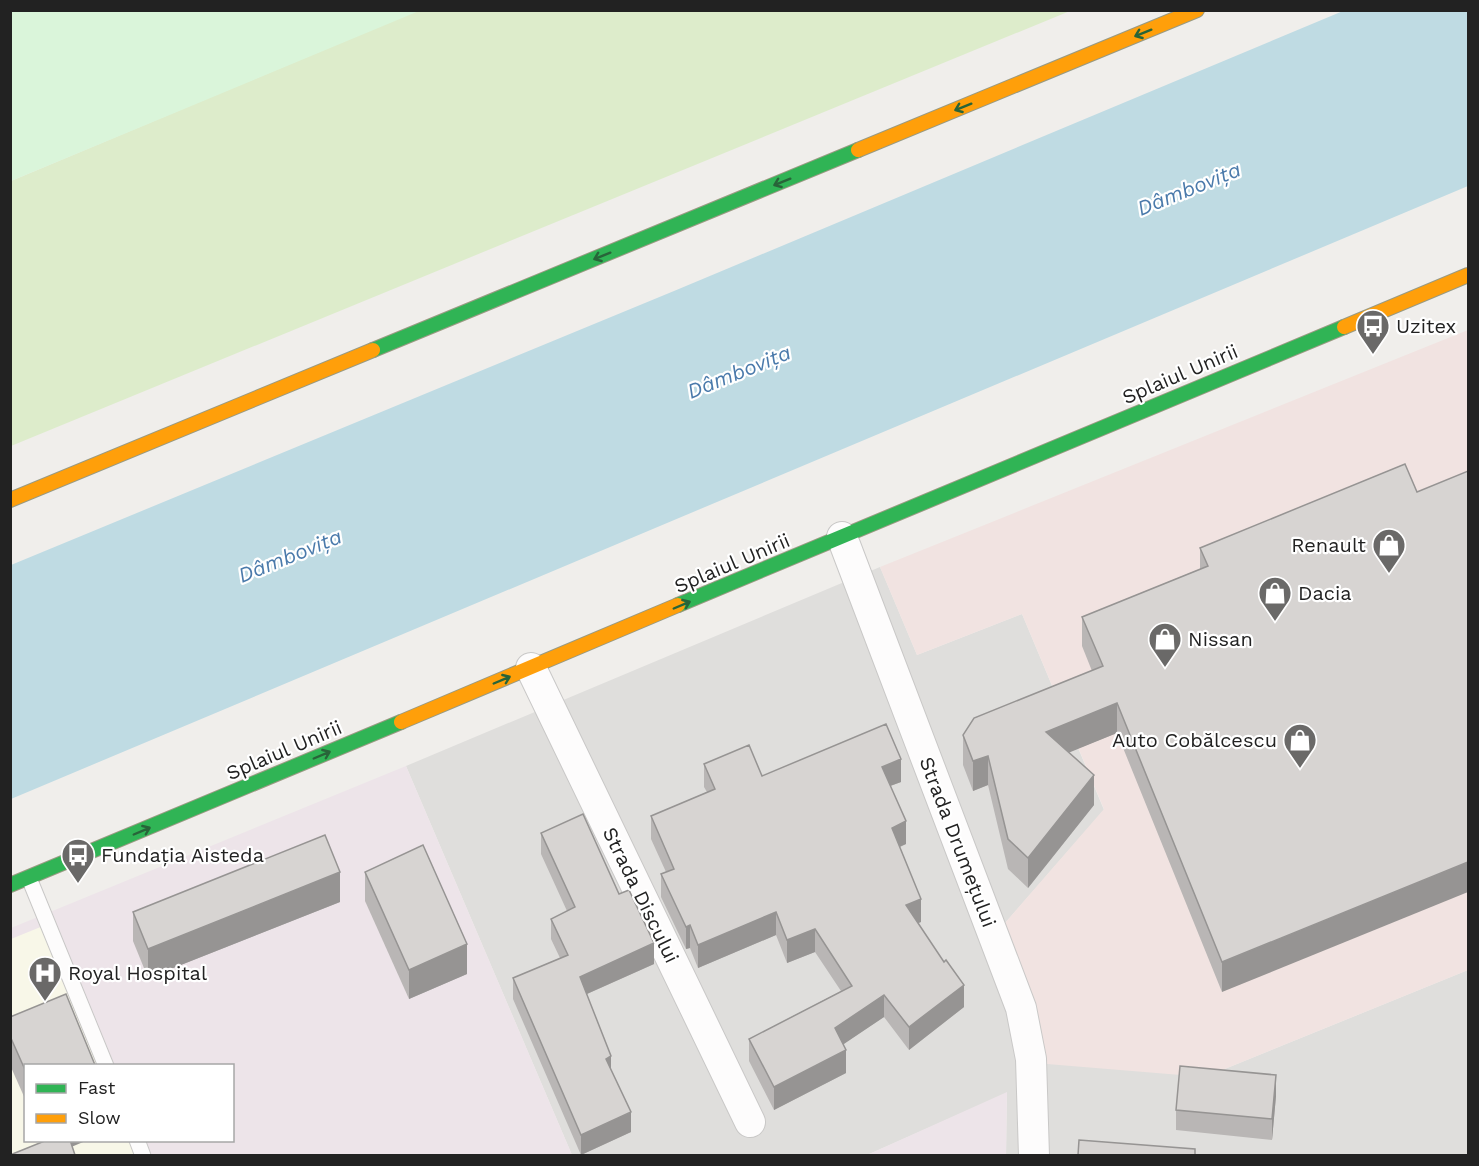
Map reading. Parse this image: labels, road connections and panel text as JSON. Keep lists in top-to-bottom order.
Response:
{
  "streets": {
    "main road": ["Splaiul Unirii"],
    "street": ["Strada Drumețului", "Strada Discului"]
  },
  "crossings": [
    ["Splaiul Unirii", "Strada Drumețului"],
    ["Splaiul Unirii", "Strada Discului"]
  ],
  "one_way": ["Splaiul Unirii"],
  "water": ["Dâmbovița"],
  "places": {
    "bus stop": ["Uzitex", "Fundația Aisteda"],
    "shop": [
      "Renault",
      "Dacia",
      "Nissan",
      "Auto Cobălcescu"
    ],
    "hospital": ["Royal Hospital"]
  },
  "legend": ["Fast", "Slow"]
}
